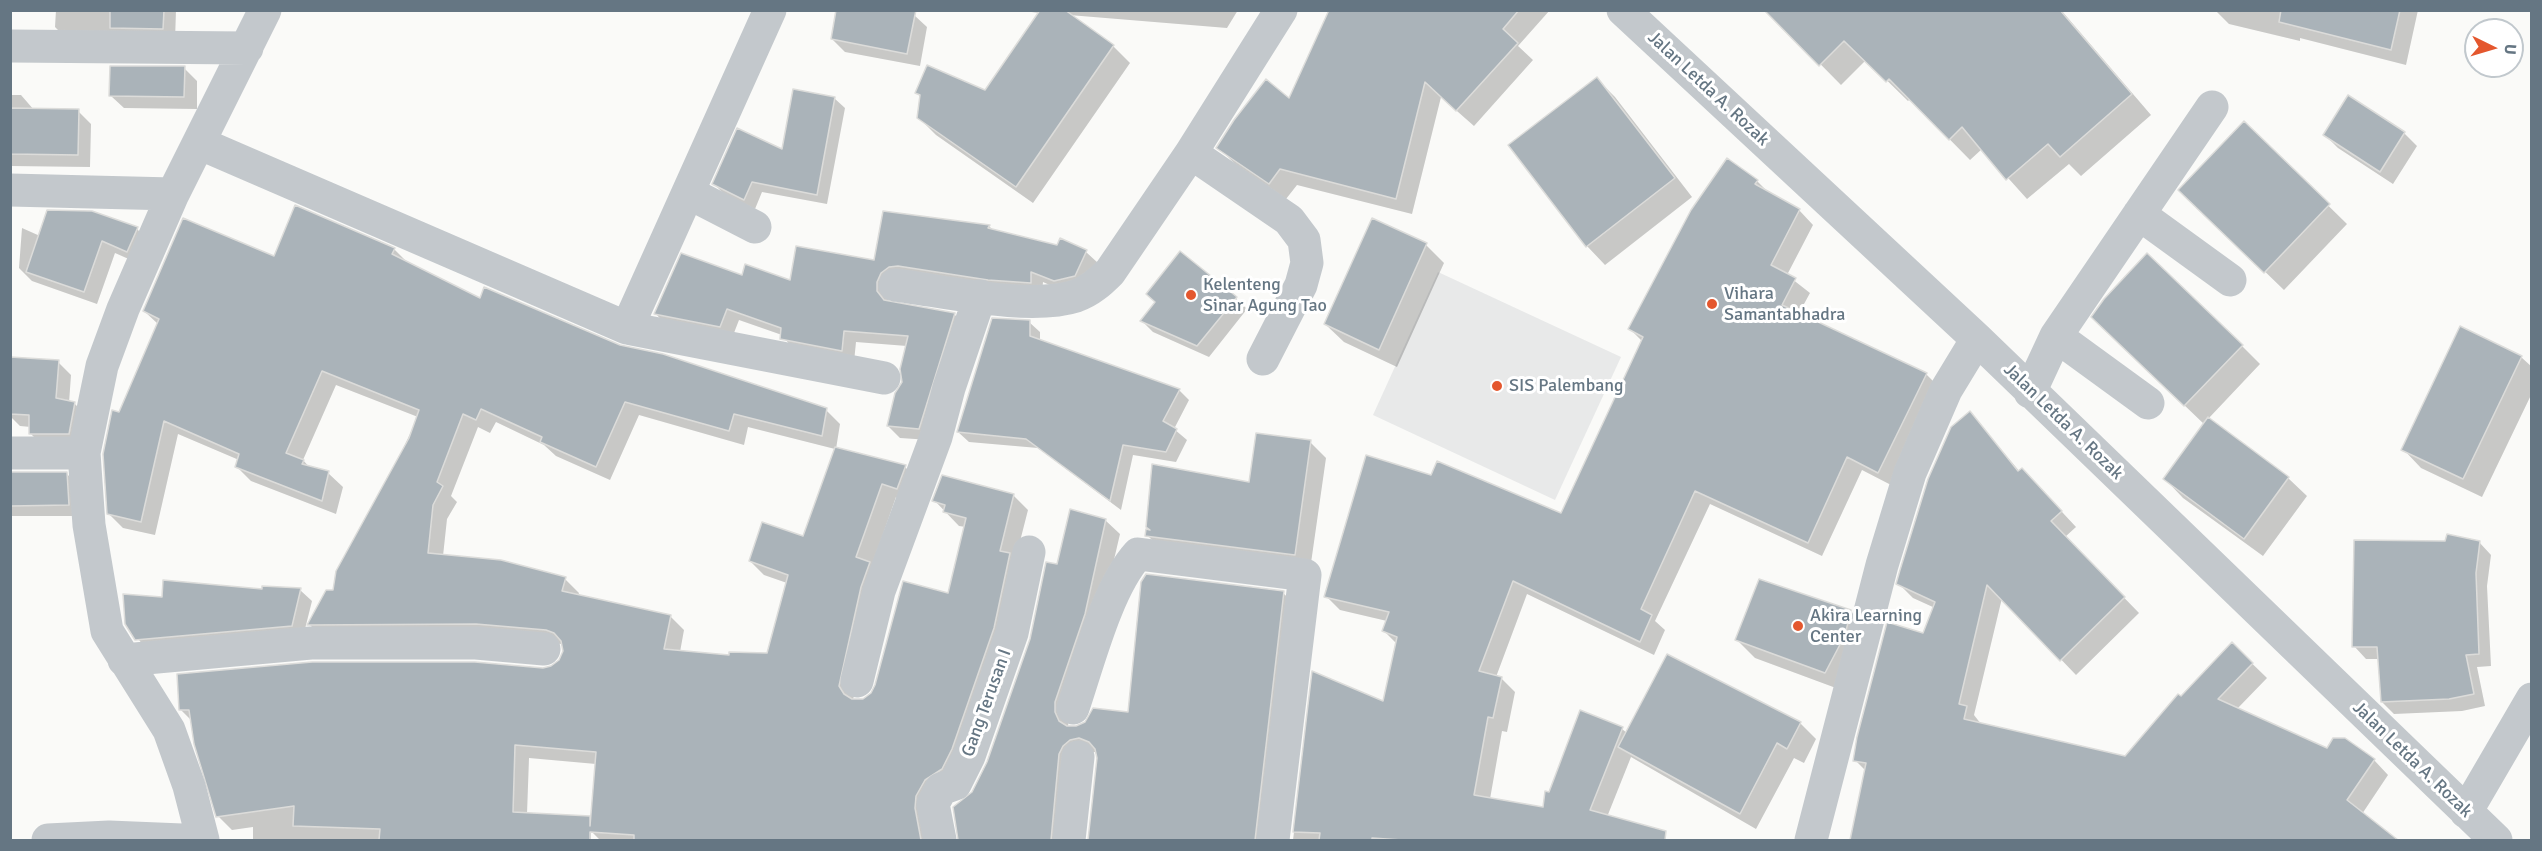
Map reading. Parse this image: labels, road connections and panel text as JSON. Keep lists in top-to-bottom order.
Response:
{
  "streets": {
    "street": ["Jalan Letda A. Rozak", "Gang Terusan I"]
  },
  "places": [
    "Kelenteng Sinar Agung Tao",
    "Vihara Samantabhadra",
    "SIS Palembang",
    "Akira Learning Center"
  ],
  "north": "right"
}
